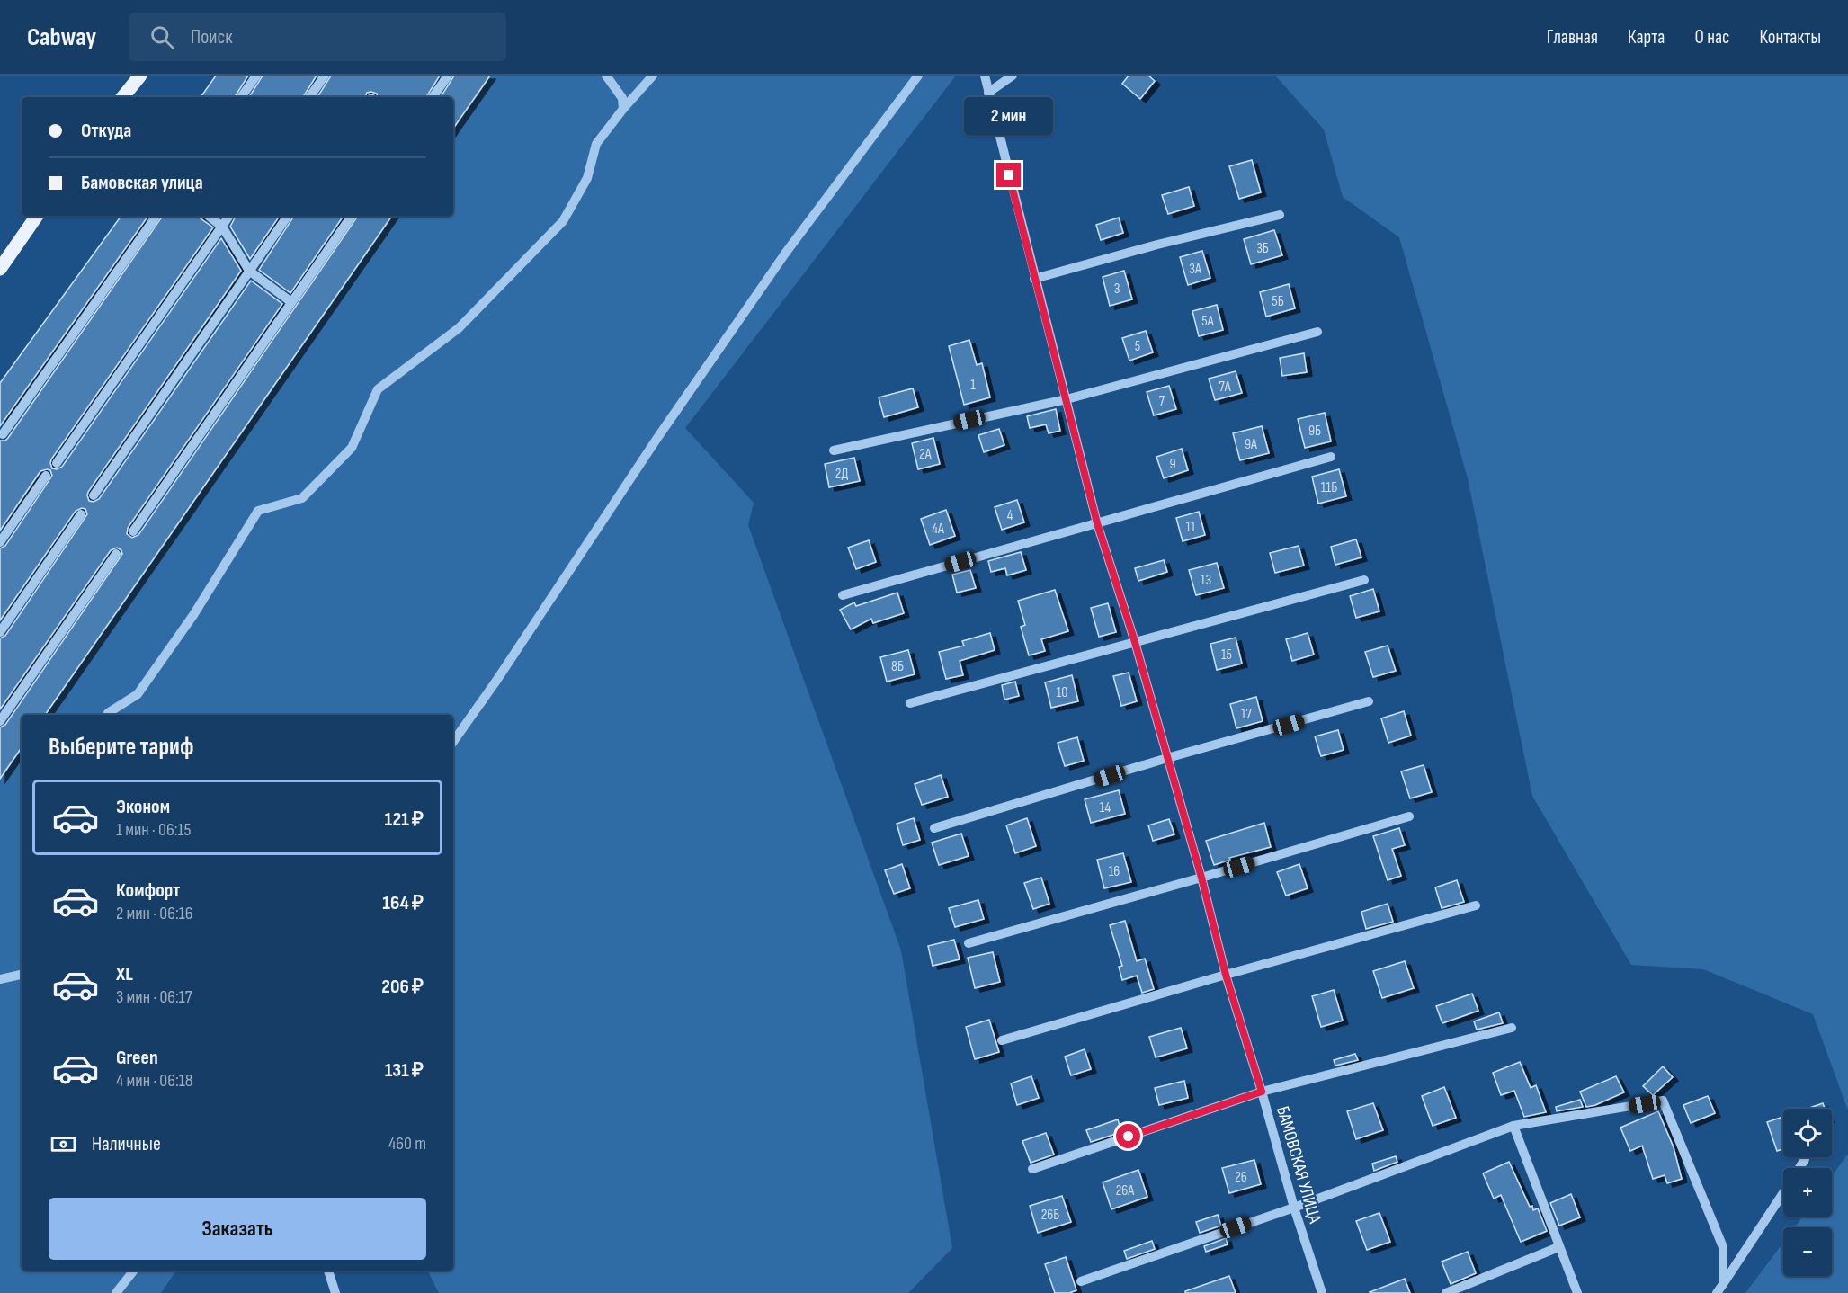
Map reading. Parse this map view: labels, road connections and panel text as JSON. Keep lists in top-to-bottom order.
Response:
{
  "streets": {
    "street": ["БАМОВСКАЯ УЛИЦА"]
  },
  "house_numbers": [
    "3Б",
    "3А",
    "3",
    "5Б",
    "5А",
    "5",
    "1",
    "7А",
    "7",
    "9Б",
    "9А",
    "2А",
    "9",
    "2Д",
    "11Б",
    "4",
    "11",
    "4А",
    "13",
    "15",
    "8Б",
    "10",
    "17",
    "14",
    "16",
    "26",
    "26А",
    "26Б"
  ],
  "page": {
    "header": "Cabway",
    "search": "Поиск",
    "nav": [
      "Главная",
      "Карта",
      "О нас",
      "Контакты"
    ],
    "bubble": "2 мин",
    "banner": ["Откуда", "Бамовская улица"],
    "heading": "Выберите тариф",
    "list": [
      {
        "name": "Эконом",
        "note": "1 мин · 06:15",
        "value": "121 ₽"
      },
      {
        "name": "Комфорт",
        "note": "2 мин · 06:16",
        "value": "164 ₽"
      },
      {
        "name": "XL",
        "note": "3 мин · 06:17",
        "value": "206 ₽"
      },
      {
        "name": "Green",
        "note": "4 мин · 06:18",
        "value": "131 ₽"
      }
    ],
    "map_buttons": ["+", "−"],
    "pay": ["Наличные", "460 m"],
    "buttons": "Заказать"
  }
}
